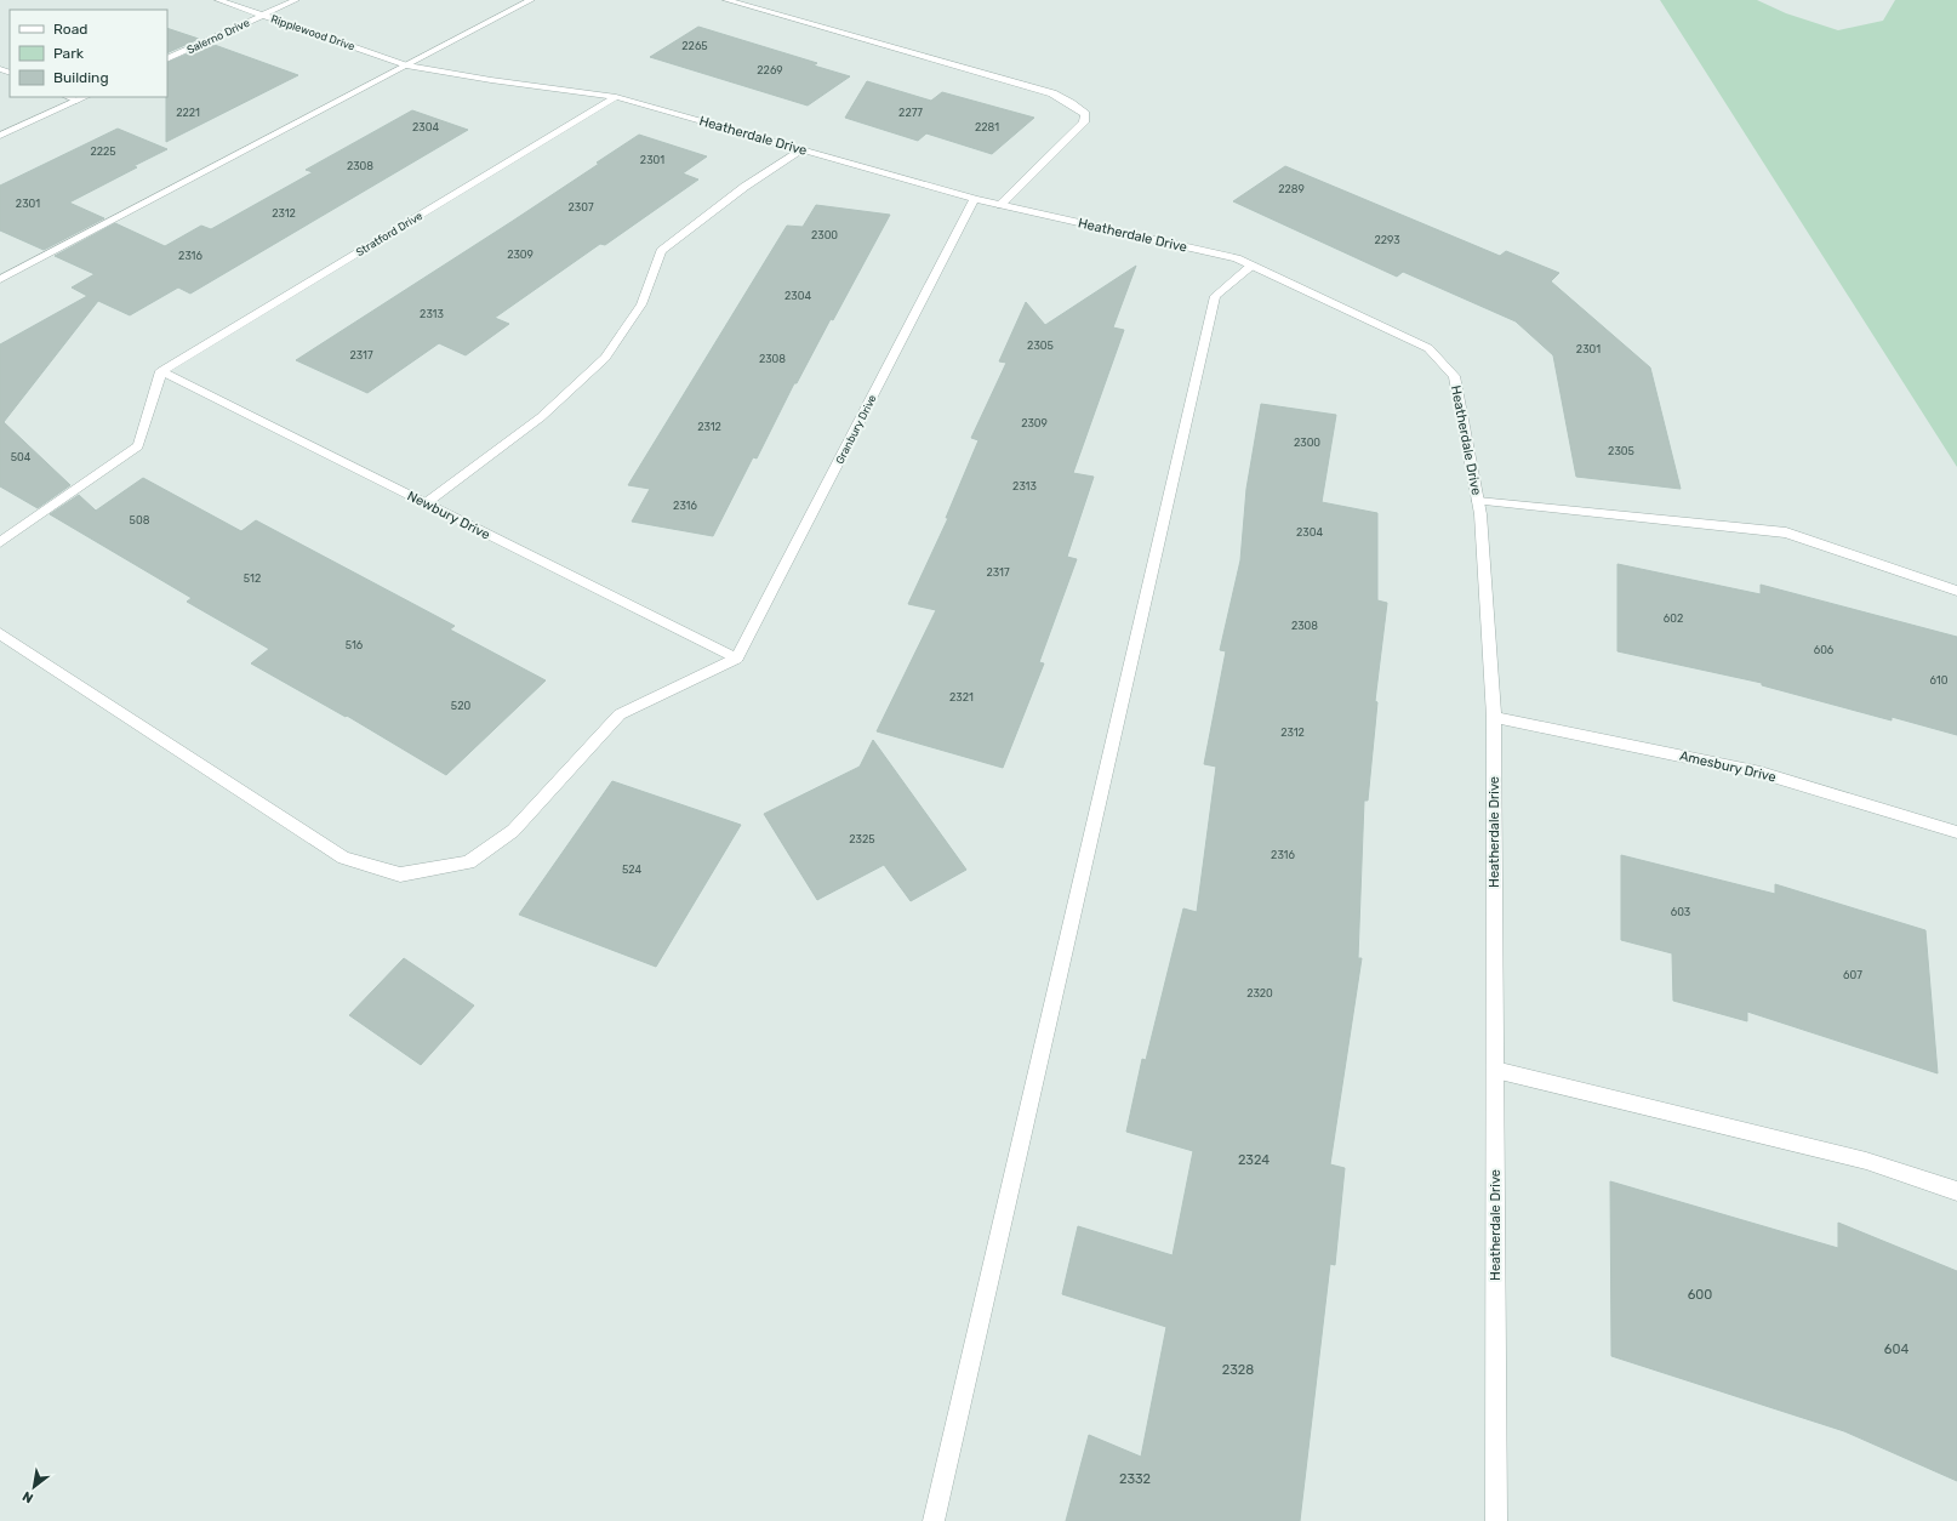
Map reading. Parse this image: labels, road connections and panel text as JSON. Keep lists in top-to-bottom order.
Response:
{
  "streets": {
    "street": [
      "Ripplewood Drive",
      "Salerno Drive",
      "Heatherdale Drive",
      "Stratford Drive",
      "Granbury Drive",
      "Newbury Drive",
      "Amesbury Drive"
    ]
  },
  "crossings": [
    ["Ripplewood Drive", "Salerno Drive"],
    ["Ripplewood Drive", "Heatherdale Drive"],
    ["Heatherdale Drive", "Stratford Drive"],
    ["Heatherdale Drive", "Granbury Drive"],
    ["Heatherdale Drive", "Amesbury Drive"],
    ["Stratford Drive", "Newbury Drive"],
    ["Granbury Drive", "Newbury Drive"]
  ],
  "house_numbers": [
    "2265",
    "2269",
    "2221",
    "2277",
    "2304",
    "2281",
    "2225",
    "2301",
    "2308",
    "2289",
    "2301",
    "2307",
    "2312",
    "2300",
    "2293",
    "2309",
    "2316",
    "2304",
    "2313",
    "2305",
    "2301",
    "2317",
    "2308",
    "2309",
    "2312",
    "2300",
    "2305",
    "504",
    "2313",
    "2316",
    "508",
    "2304",
    "2317",
    "512",
    "602",
    "2308",
    "516",
    "606",
    "610",
    "2321",
    "520",
    "2312",
    "2325",
    "2316",
    "524",
    "603",
    "607",
    "2320",
    "2324",
    "600",
    "604",
    "2328",
    "2332"
  ],
  "legend": ["Road", "Park", "Building"],
  "north": "bottom left"
}
